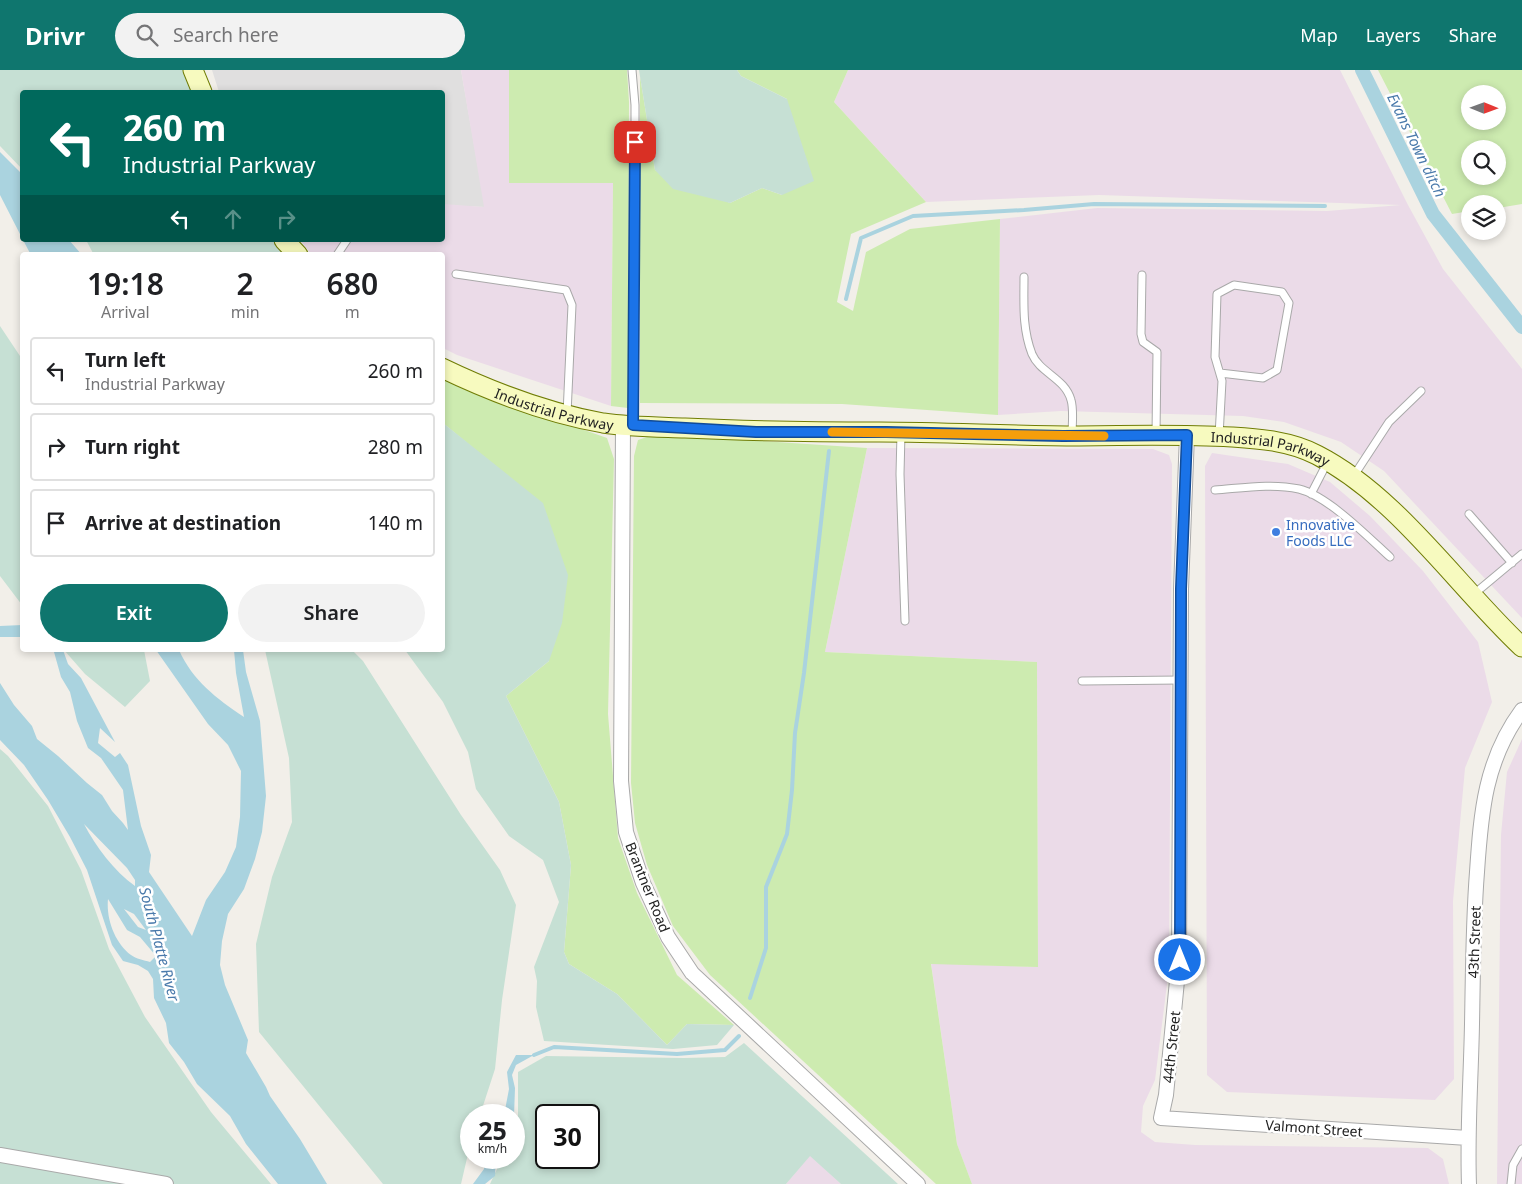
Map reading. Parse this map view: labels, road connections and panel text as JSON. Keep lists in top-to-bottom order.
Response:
{
  "streets": {
    "street": [
      "Industrial Parkway",
      "Brantner Road",
      "43th Street",
      "44th Street",
      "Valmont Street"
    ]
  },
  "crossings": [
    ["Industrial Parkway", "Brantner Road"],
    ["Industrial Parkway", "44th Street"],
    ["43th Street", "Valmont Street"],
    ["44th Street", "Valmont Street"]
  ],
  "water": ["Evans Town ditch", "South Platte River"],
  "places": ["Innovative Foods LLC"],
  "north": "right",
  "page": {
    "header": "Drivr",
    "search": "Search here",
    "nav": ["Map", "Layers", "Share"],
    "turn": ["260 m", "Industrial Parkway"],
    "eta": [
      "19:18",
      "Arrival",
      "2",
      "min",
      "680",
      "m"
    ],
    "list": [
      {
        "name": "Turn left",
        "note": "Industrial Parkway",
        "value": "260 m"
      },
      {
        "name": "Turn right",
        "value": "280 m"
      },
      {
        "name": "Arrive at destination",
        "value": "140 m"
      }
    ],
    "buttons": ["Exit", "Share"],
    "speed": "25 km/h",
    "limit": "30"
  }
}
